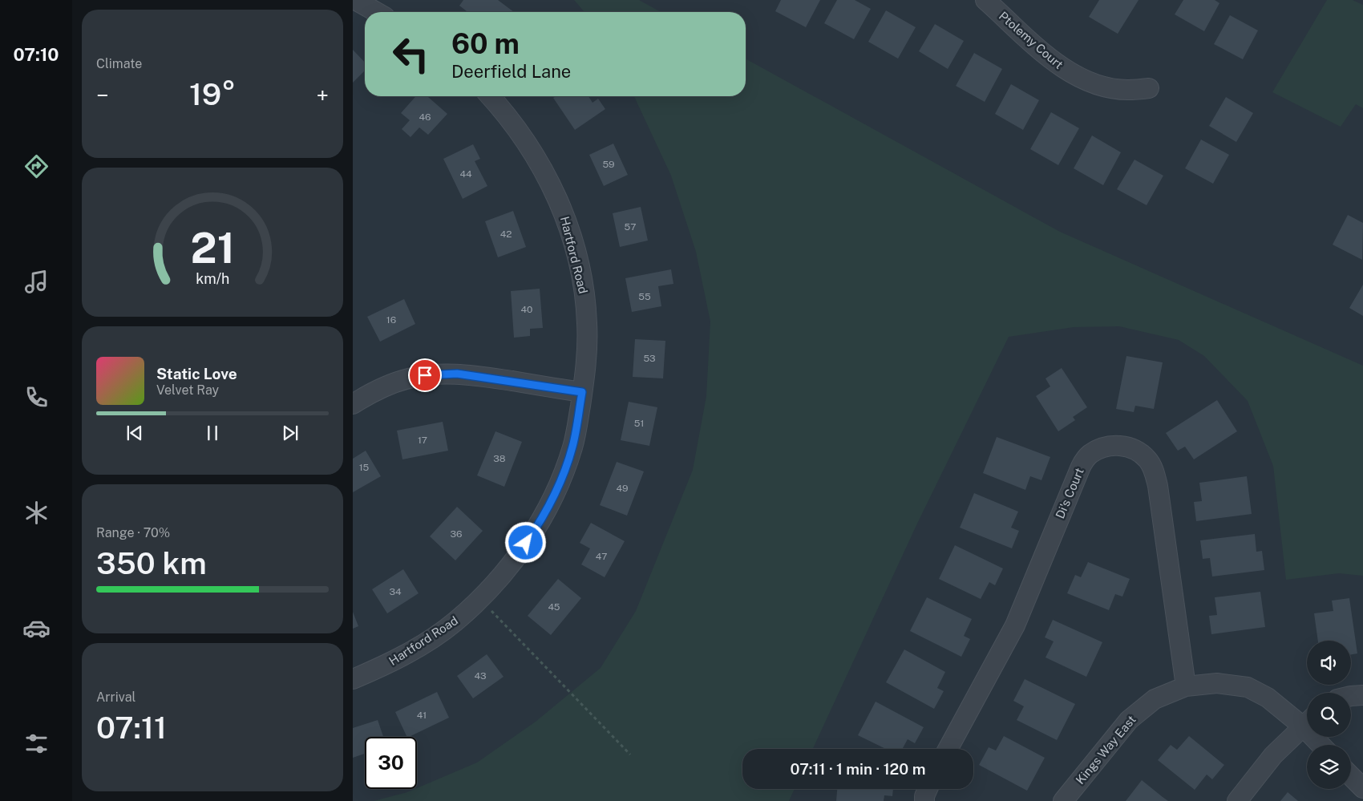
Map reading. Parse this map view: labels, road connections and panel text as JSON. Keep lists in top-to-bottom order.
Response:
{
  "streets": {
    "street": [
      "Ptolemy Court",
      "Hartford Road",
      "Di's Court",
      "Kings Way East"
    ]
  },
  "crossings": [
    ["Di's Court", "Kings Way East"]
  ],
  "house_numbers": [
    "46",
    "59",
    "44",
    "57",
    "42",
    "55",
    "40",
    "16",
    "53",
    "51",
    "17",
    "38",
    "15",
    "49",
    "36",
    "47",
    "34",
    "45",
    "43",
    "41"
  ],
  "page": {
    "tabs": "07:10",
    "tile": [
      "Climate",
      ["Range · 70%", "350 km"],
      ["Arrival", "07:11"]
    ],
    "turn": ["60 m", "Deerfield Lane"],
    "heat": ["−", "19°", "+"],
    "song": ["Static Love", "Velvet Ray"],
    "limit": "30",
    "trip": "07:11 · 1 min · 120 m",
    "gauge": ["21", "km/h"]
  }
}
